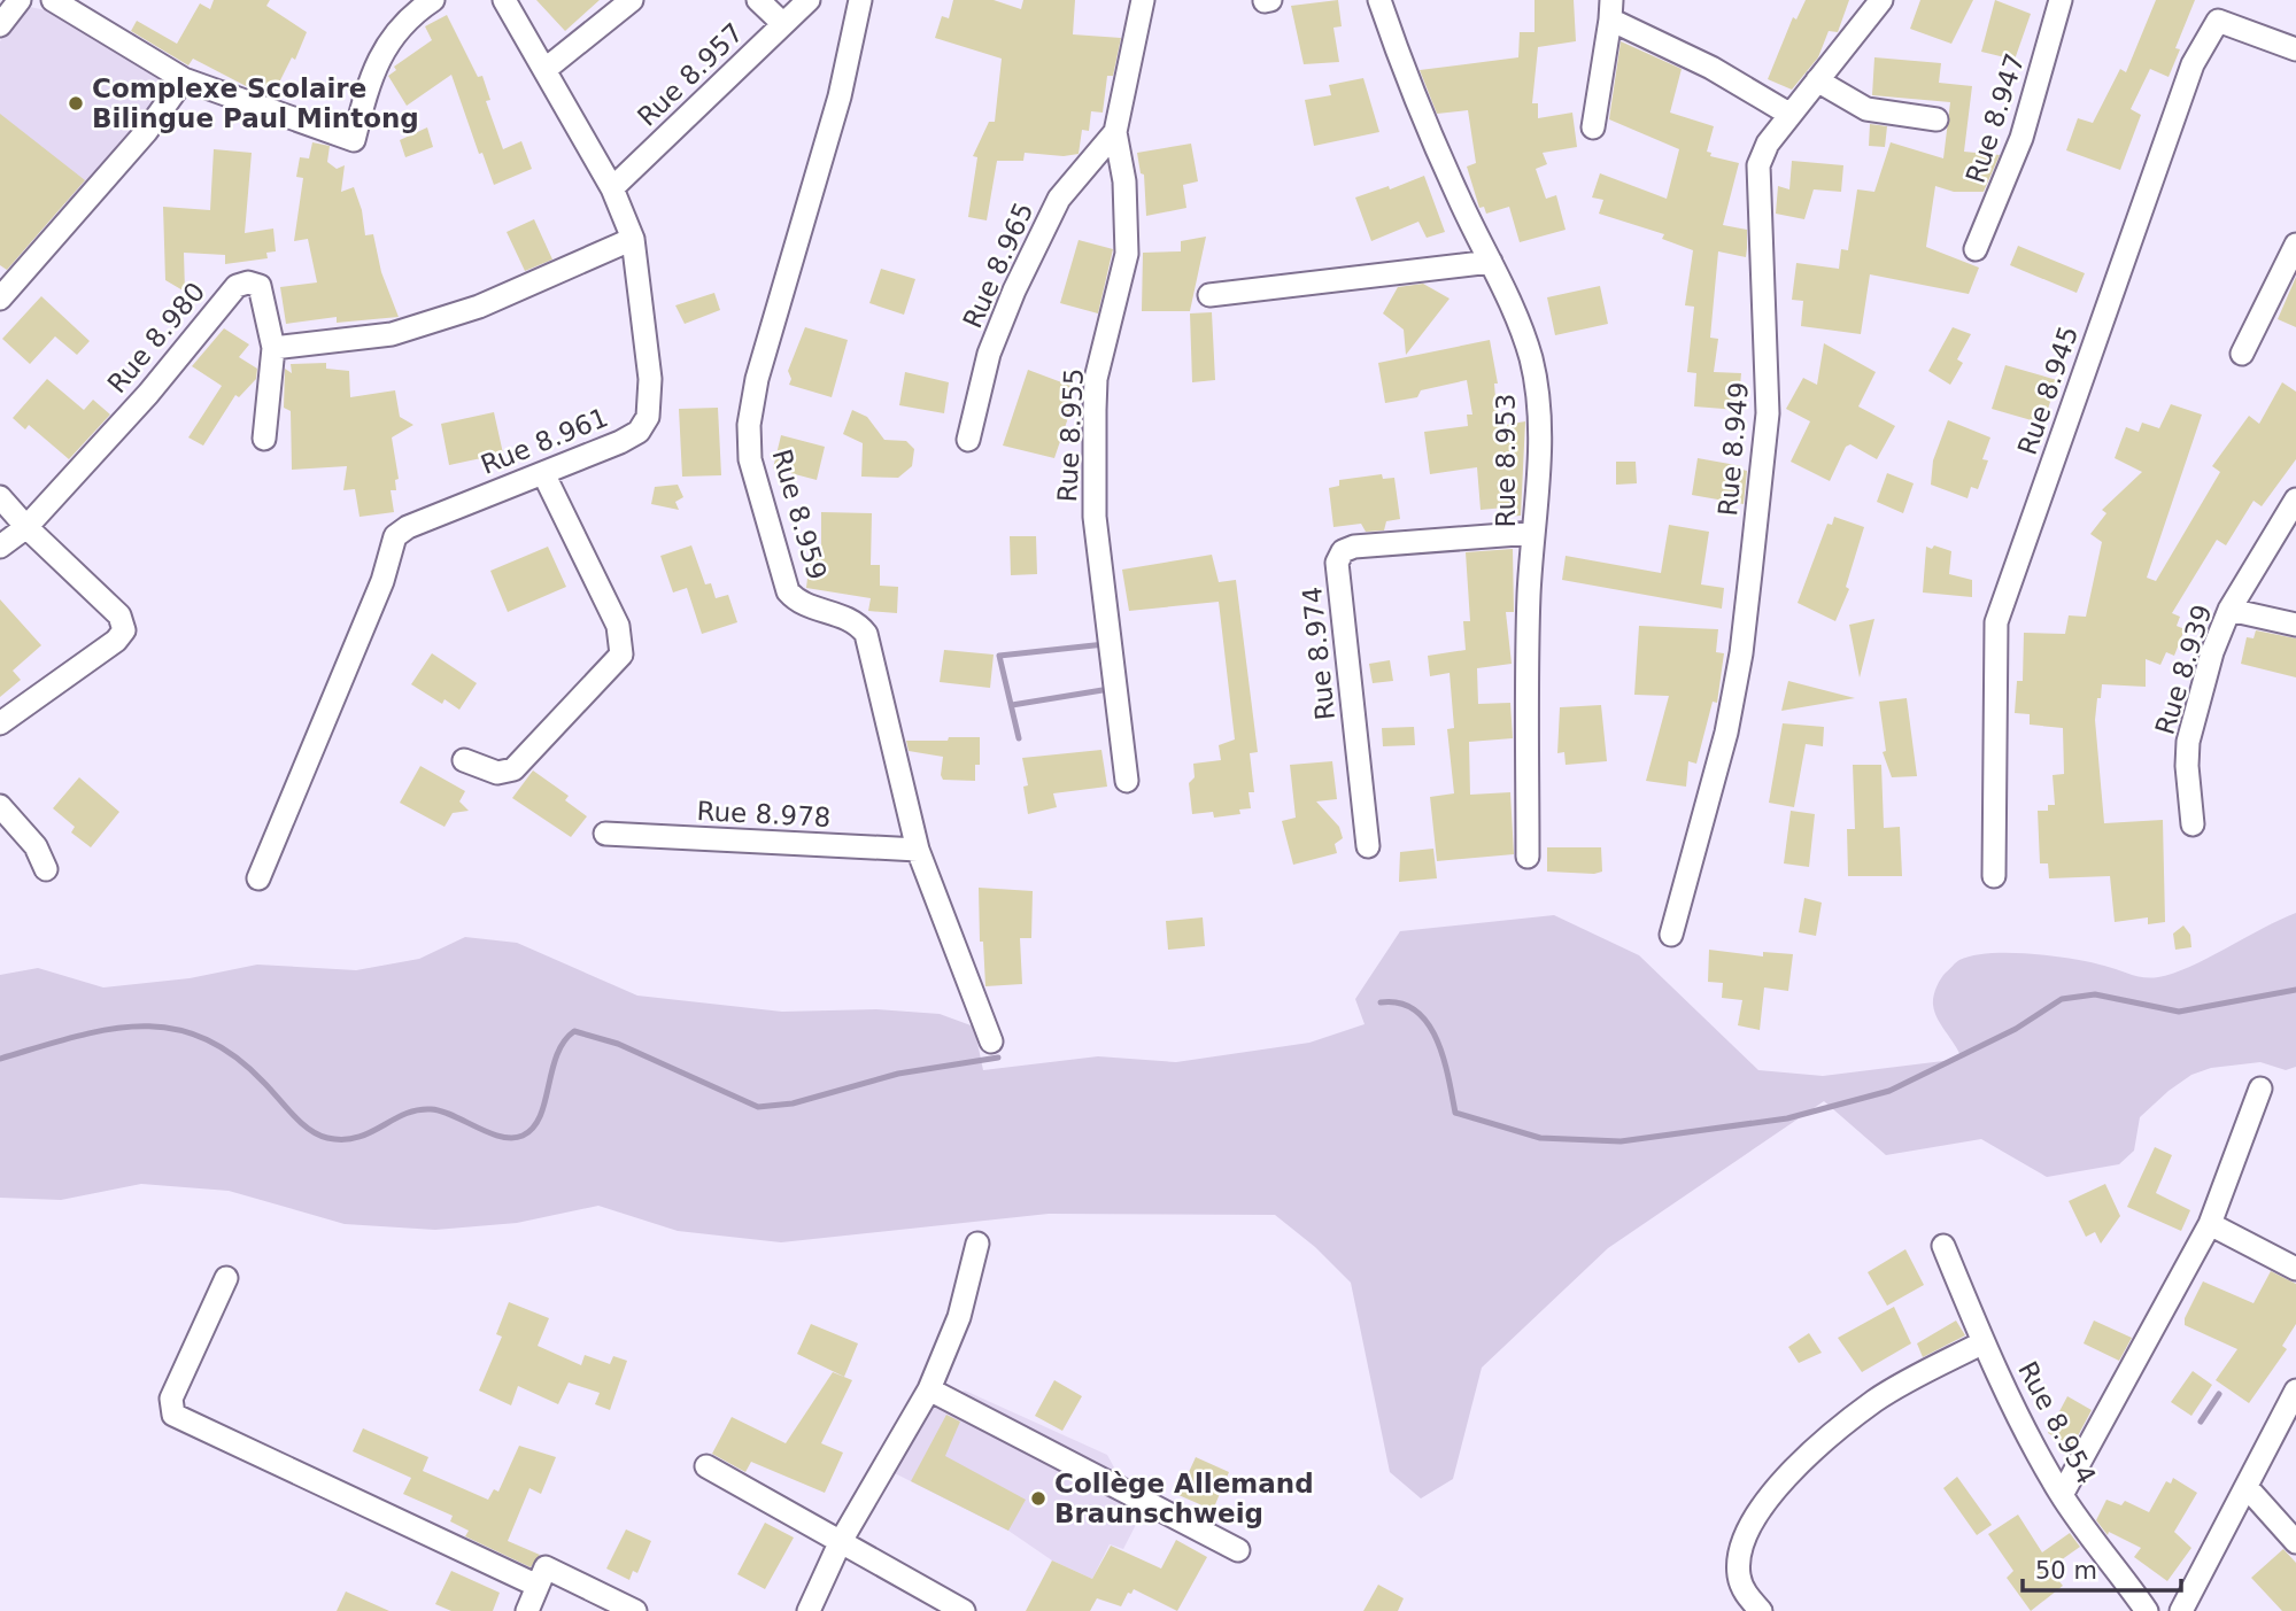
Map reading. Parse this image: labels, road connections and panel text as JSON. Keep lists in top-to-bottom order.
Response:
{
  "streets": {
    "street": [
      "Rue 8.957",
      "Rue 8.947",
      "Rue 8.965",
      "Rue 8.980",
      "Rue 8.945",
      "Rue 8.955",
      "Rue 8.961",
      "Rue 8.949",
      "Rue 8.953",
      "Rue 8.959",
      "Rue 8.974",
      "Rue 8.939",
      "Rue 8.978",
      "Rue 8.954"
    ]
  },
  "crossings": [
    ["Rue 8.957", "Rue 8.961"],
    ["Rue 8.965", "Rue 8.955"],
    ["Rue 8.953", "Rue 8.974"],
    ["Rue 8.959", "Rue 8.978"]
  ],
  "places": ["Complexe Scolaire Bilingue Paul Mintong", "Collège Allemand Braunschweig"],
  "scale_bar": "50 m"
}
